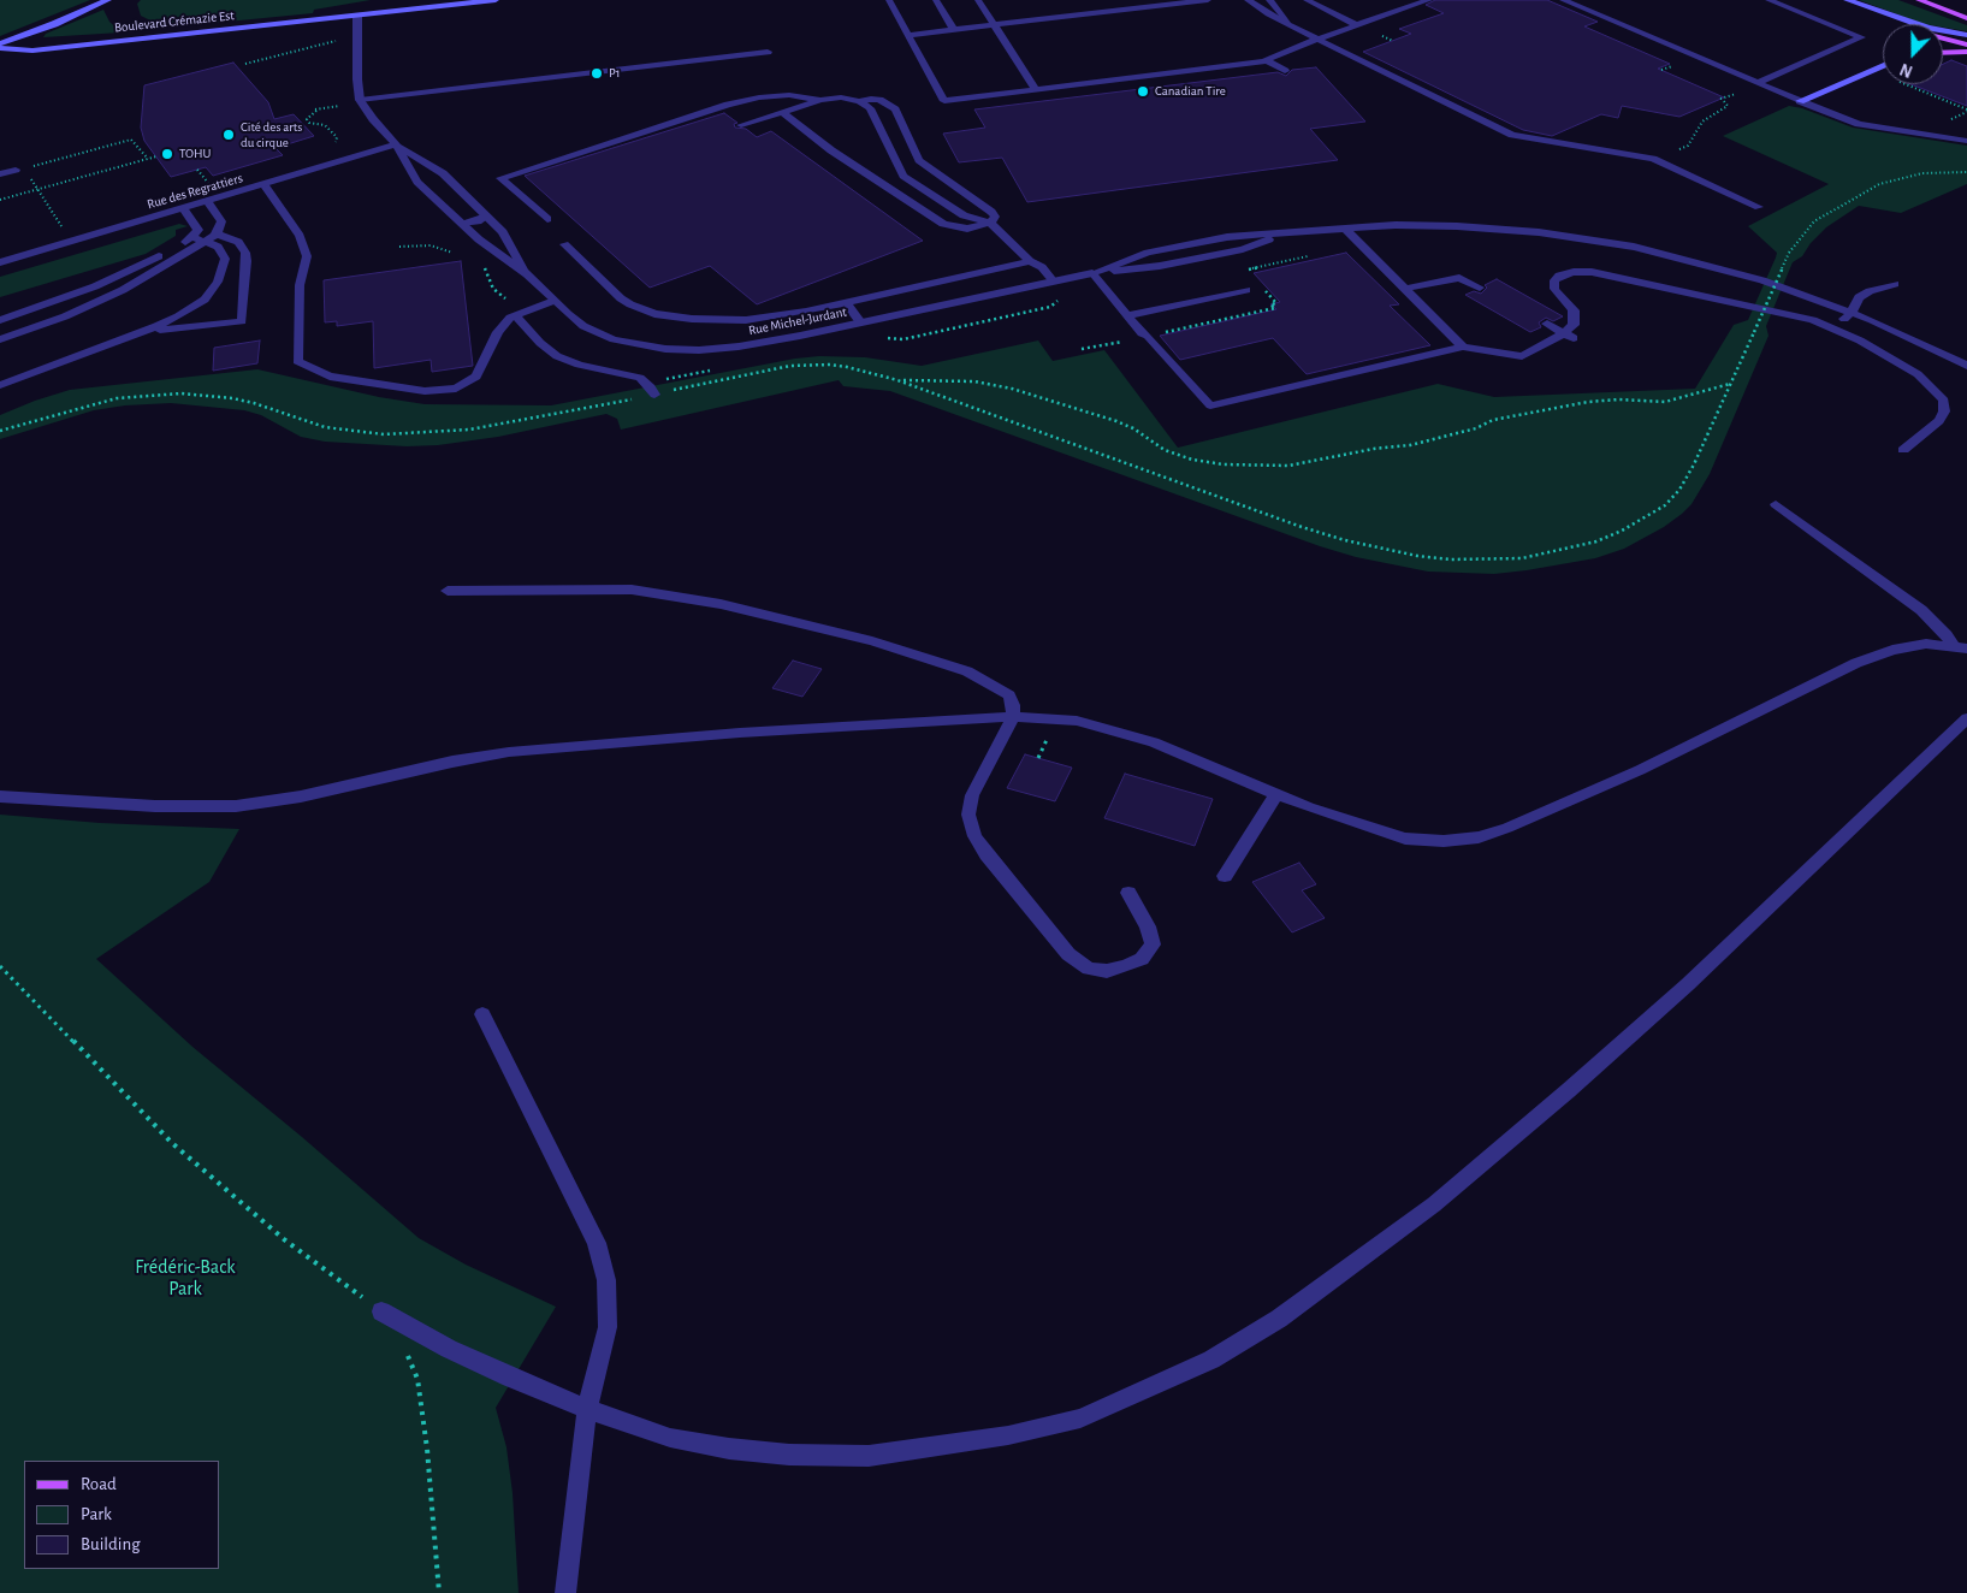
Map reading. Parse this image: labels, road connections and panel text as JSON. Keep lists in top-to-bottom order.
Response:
{
  "streets": {
    "main road": ["Boulevard Crémazie Est"],
    "street": ["Rue des Regrattiers", "Rue Michel-Jurdant"]
  },
  "crossings": [
    ["Rue des Regrattiers", "Rue Michel-Jurdant"]
  ],
  "parks": ["Frédéric-Back Park"],
  "places": [
    "P1",
    "Canadian Tire",
    "Cité des arts du cirque",
    "TOHU"
  ],
  "legend": ["Road", "Park", "Building"],
  "north": "bottom"
}
